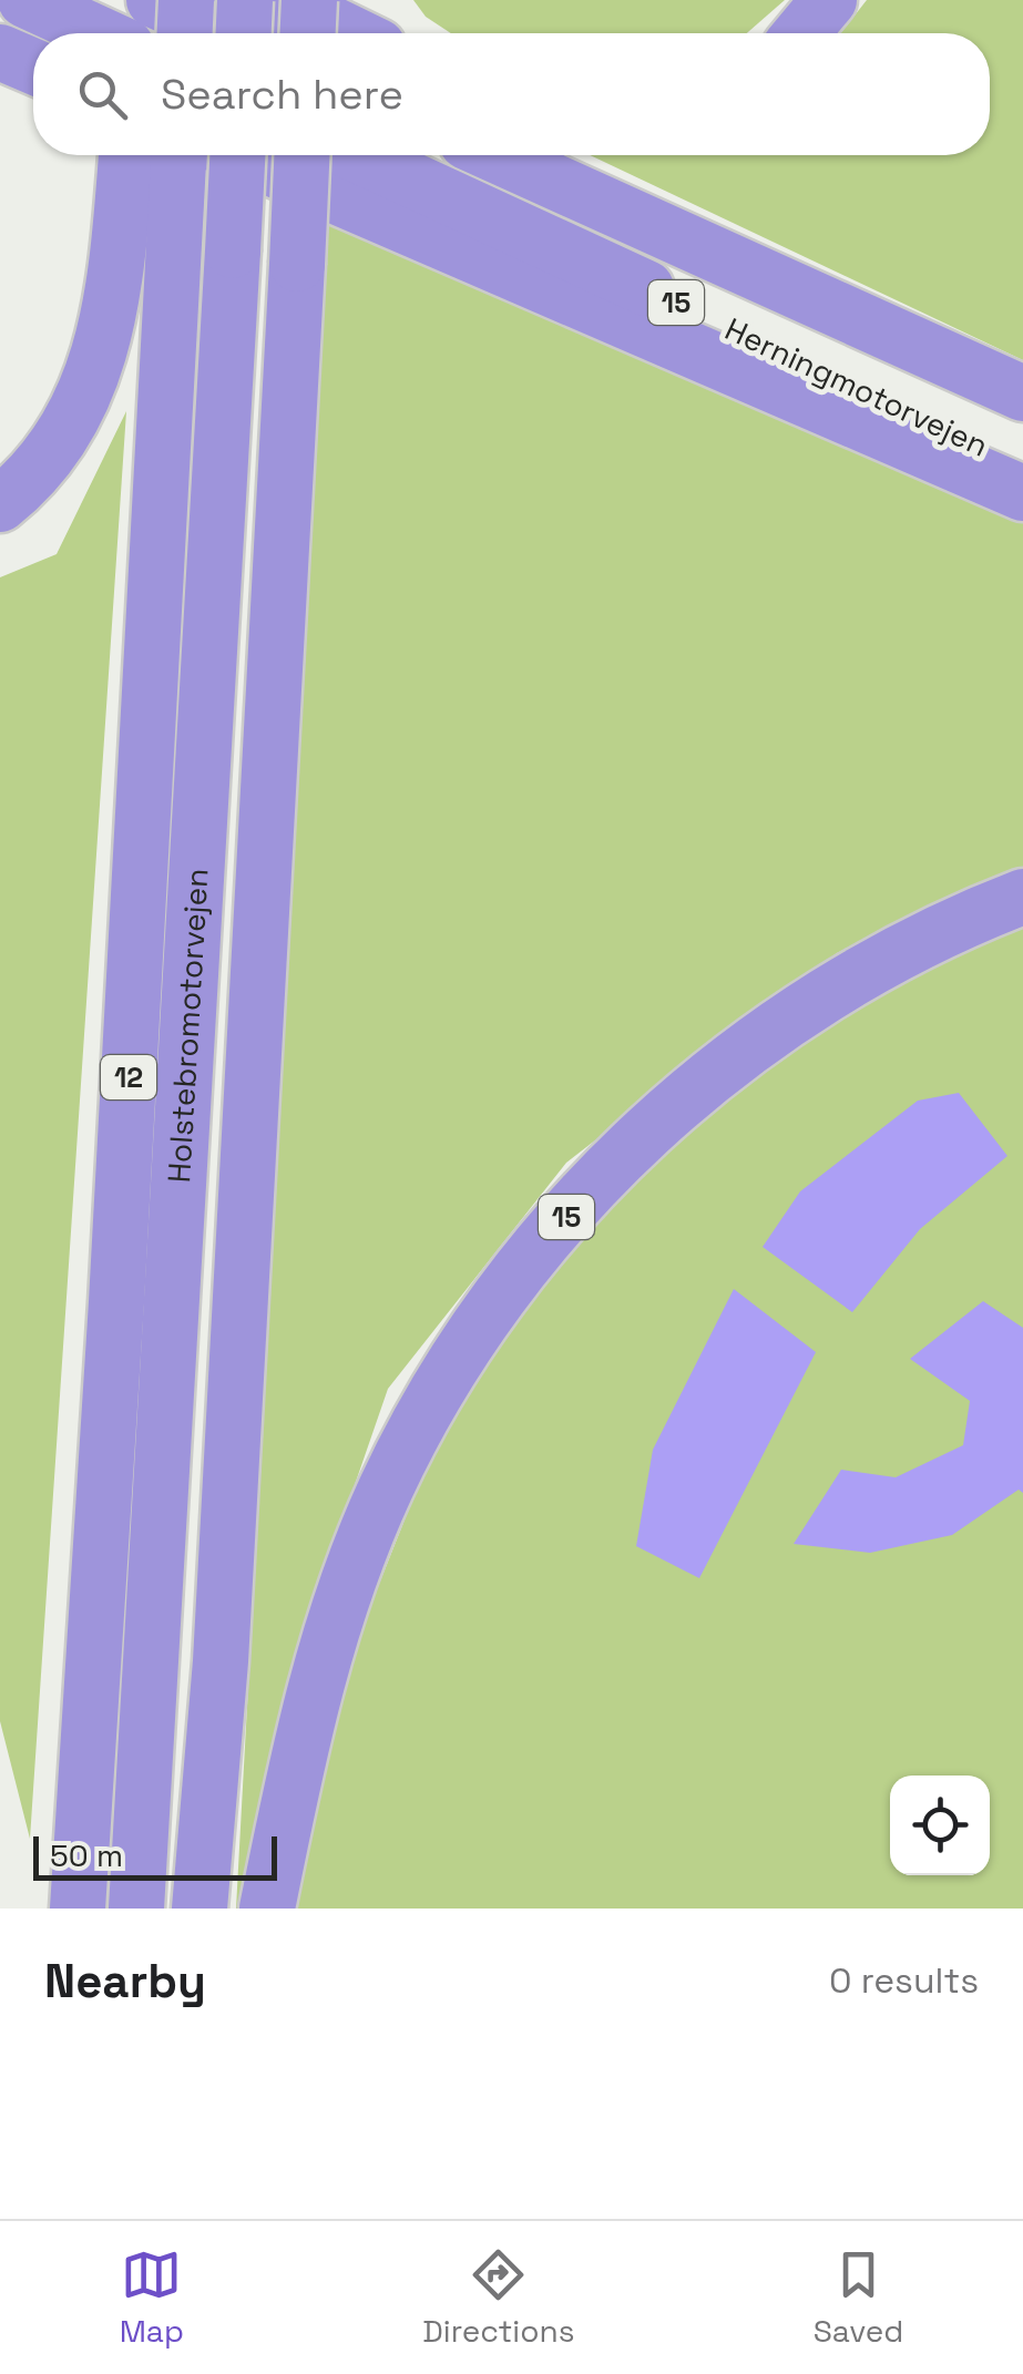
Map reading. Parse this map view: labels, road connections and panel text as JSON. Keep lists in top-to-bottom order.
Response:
{
  "streets": {
    "highway": [
      "15",
      "Herningmotorvejen",
      "Holstebromotorvejen",
      "12"
    ]
  },
  "scale_bar": "50 m",
  "page": {
    "search": "Search here",
    "scale": "50 m",
    "heading": ["Nearby", "0 results"],
    "nav": ["Map", "Directions", "Saved"]
  }
}
